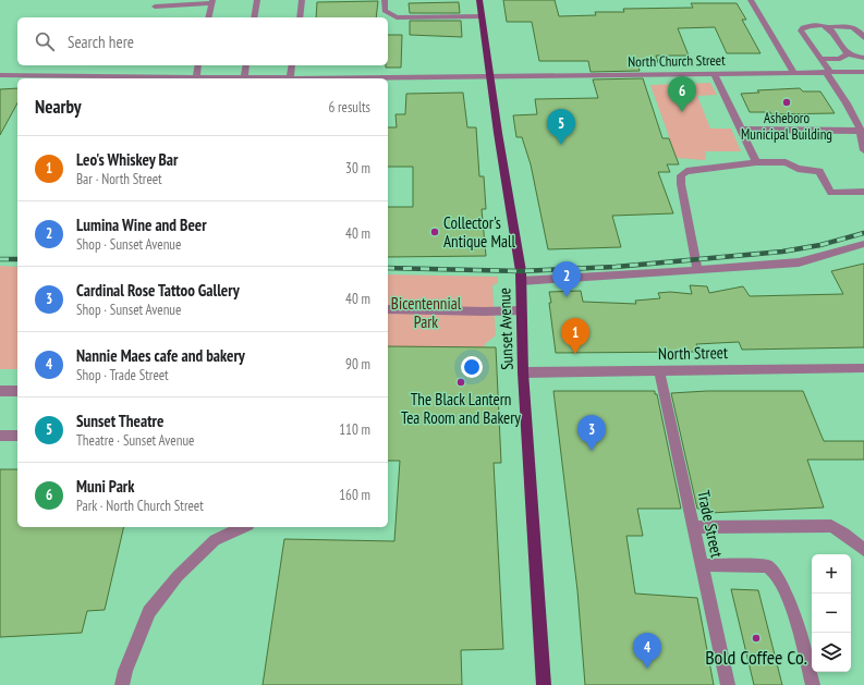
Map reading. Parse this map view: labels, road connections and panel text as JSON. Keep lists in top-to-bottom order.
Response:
{
  "streets": {
    "main road": ["Sunset Avenue"],
    "street": ["North Church Street", "North Street", "Trade Street"]
  },
  "crossings": [
    ["North Church Street", "Sunset Avenue"],
    ["Sunset Avenue", "North Street"],
    ["North Street", "Trade Street"]
  ],
  "parks": ["Bicentennial Park"],
  "places": [
    "Asheboro Municipal Building",
    "Collector's Antique Mall",
    "The Black Lantern Tea Room and Bakery",
    "Bold Coffee Co."
  ],
  "page": {
    "search": "Search here",
    "pins": [
      "6",
      "5",
      "2",
      "1",
      "3",
      "4"
    ],
    "heading": ["Nearby", "6 results"],
    "list": [
      {
        "mark": "1",
        "name": "Leo's Whiskey Bar",
        "note": "Bar · North Street",
        "value": "30 m"
      },
      {
        "mark": "2",
        "name": "Lumina Wine and Beer",
        "note": "Shop · Sunset Avenue",
        "value": "40 m"
      },
      {
        "mark": "3",
        "name": "Cardinal Rose Tattoo Gallery",
        "note": "Shop · Sunset Avenue",
        "value": "40 m"
      },
      {
        "mark": "4",
        "name": "Nannie Maes cafe and bakery",
        "note": "Shop · Trade Street",
        "value": "90 m"
      },
      {
        "mark": "5",
        "name": "Sunset Theatre",
        "note": "Theatre · Sunset Avenue",
        "value": "110 m"
      },
      {
        "mark": "6",
        "name": "Muni Park",
        "note": "Park · North Church Street",
        "value": "160 m"
      }
    ],
    "map_buttons": ["+", "−"]
  }
}
